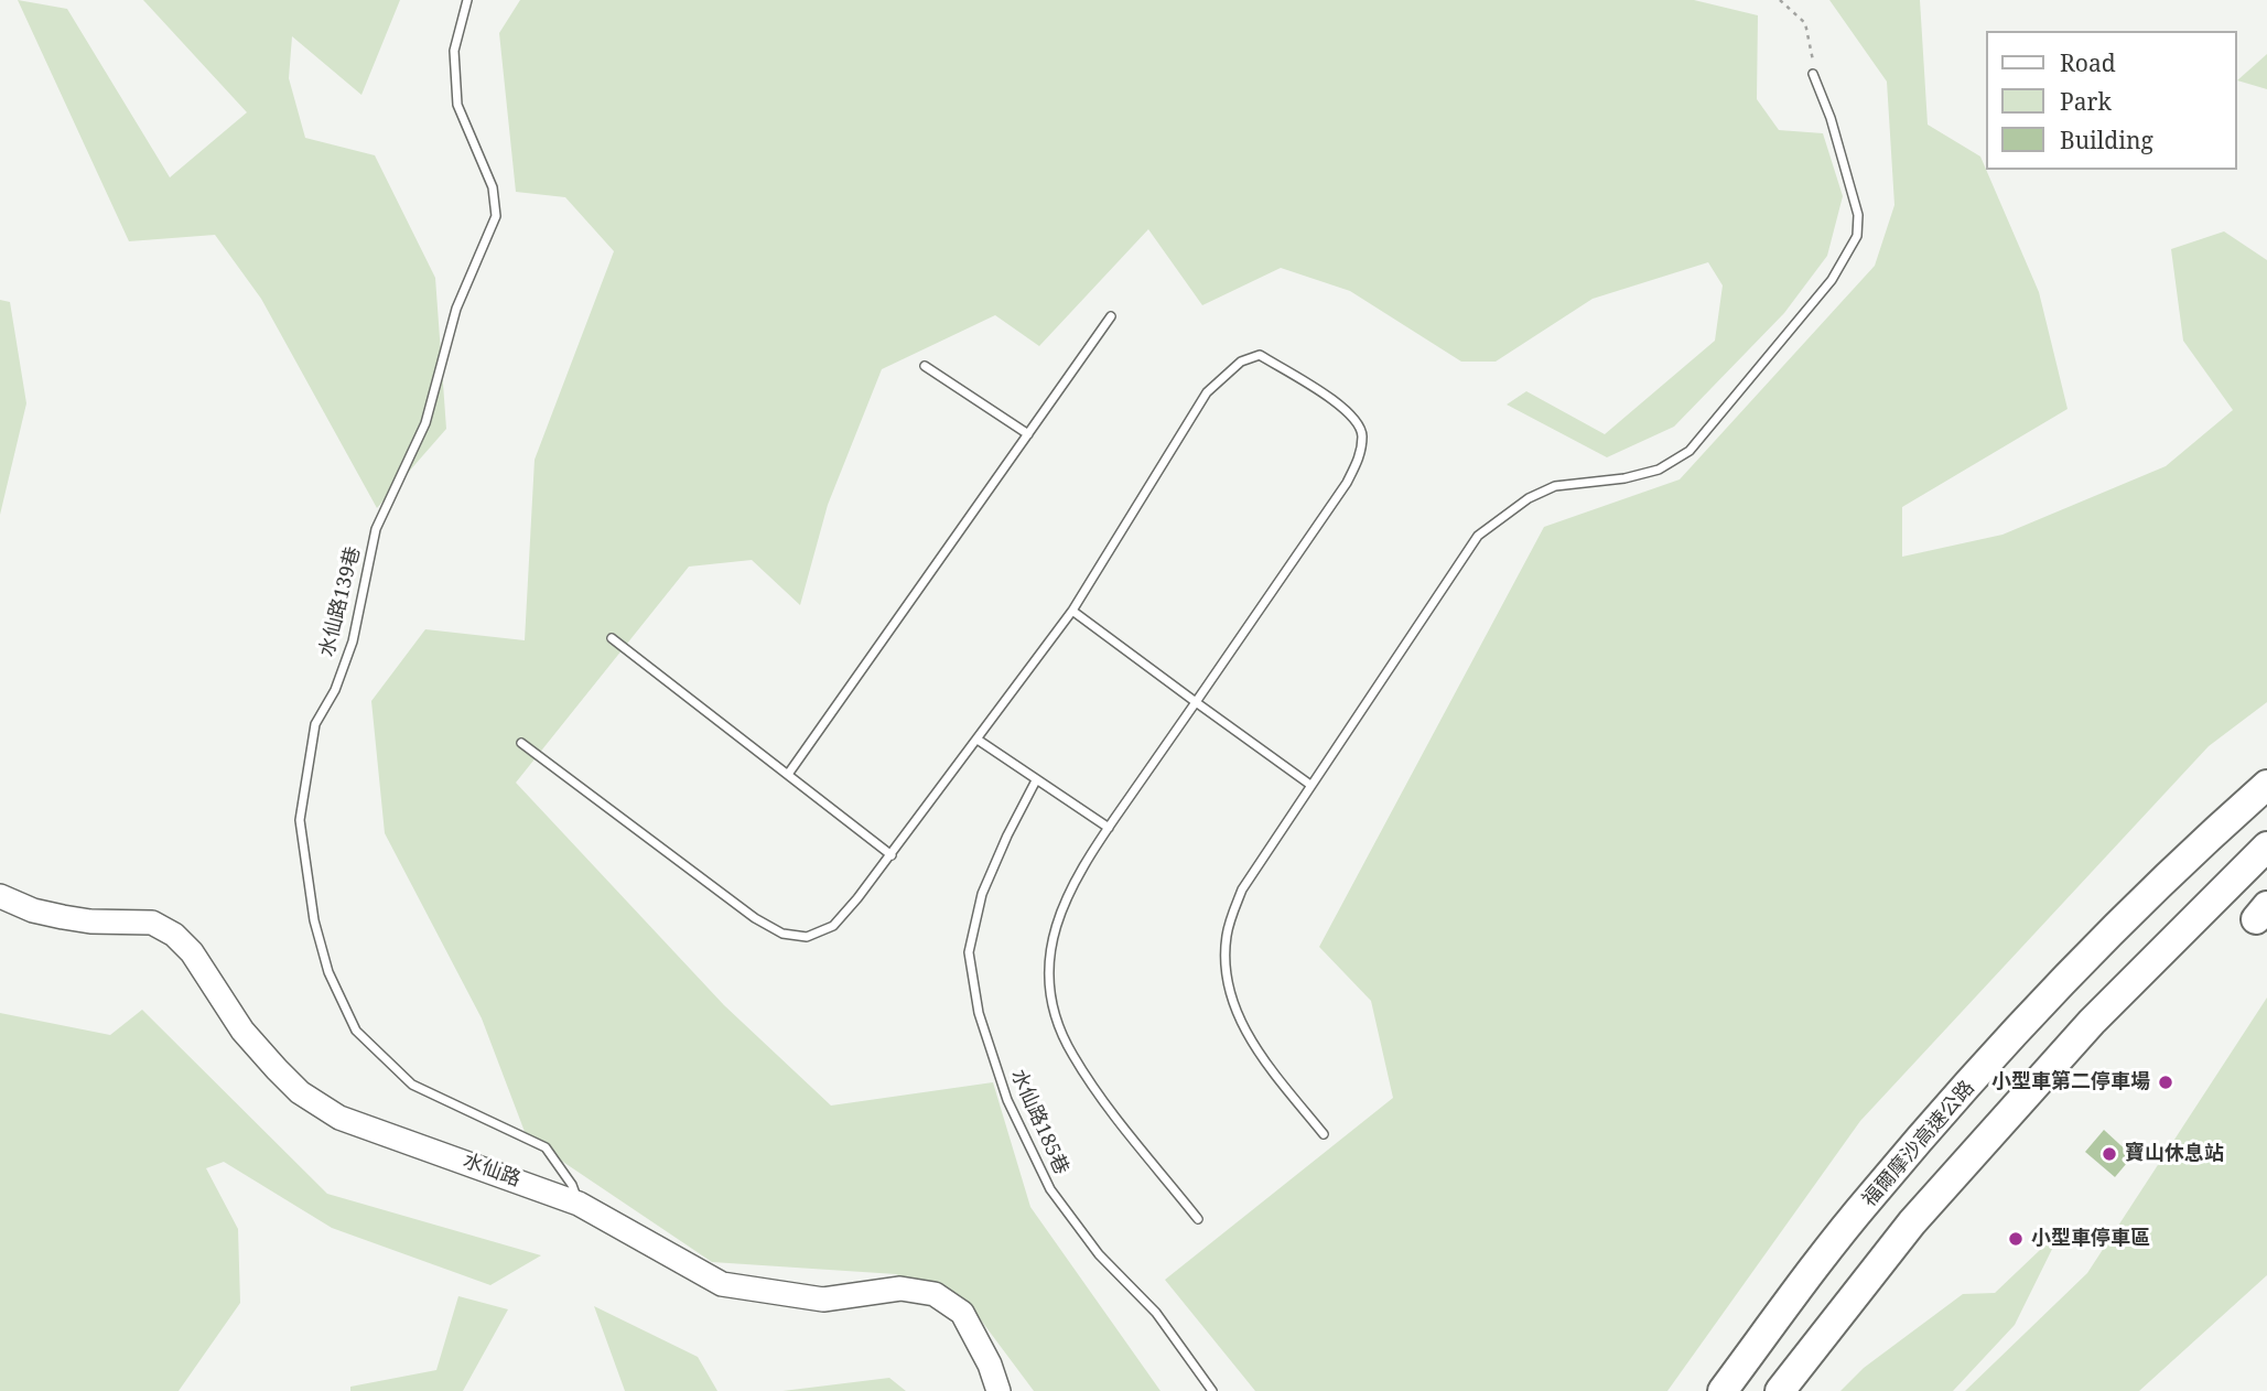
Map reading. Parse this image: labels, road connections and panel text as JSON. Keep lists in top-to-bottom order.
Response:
{
  "streets": {
    "highway": ["福爾摩沙高速公路"],
    "street": ["水仙路"],
    "lane": ["水仙路139巷", "水仙路185巷"]
  },
  "crossings": [
    ["水仙路139巷", "水仙路"]
  ],
  "places": ["小型車第二停車場", "寶山休息站", "小型車停車區"],
  "legend": ["Road", "Park", "Building"]
}
